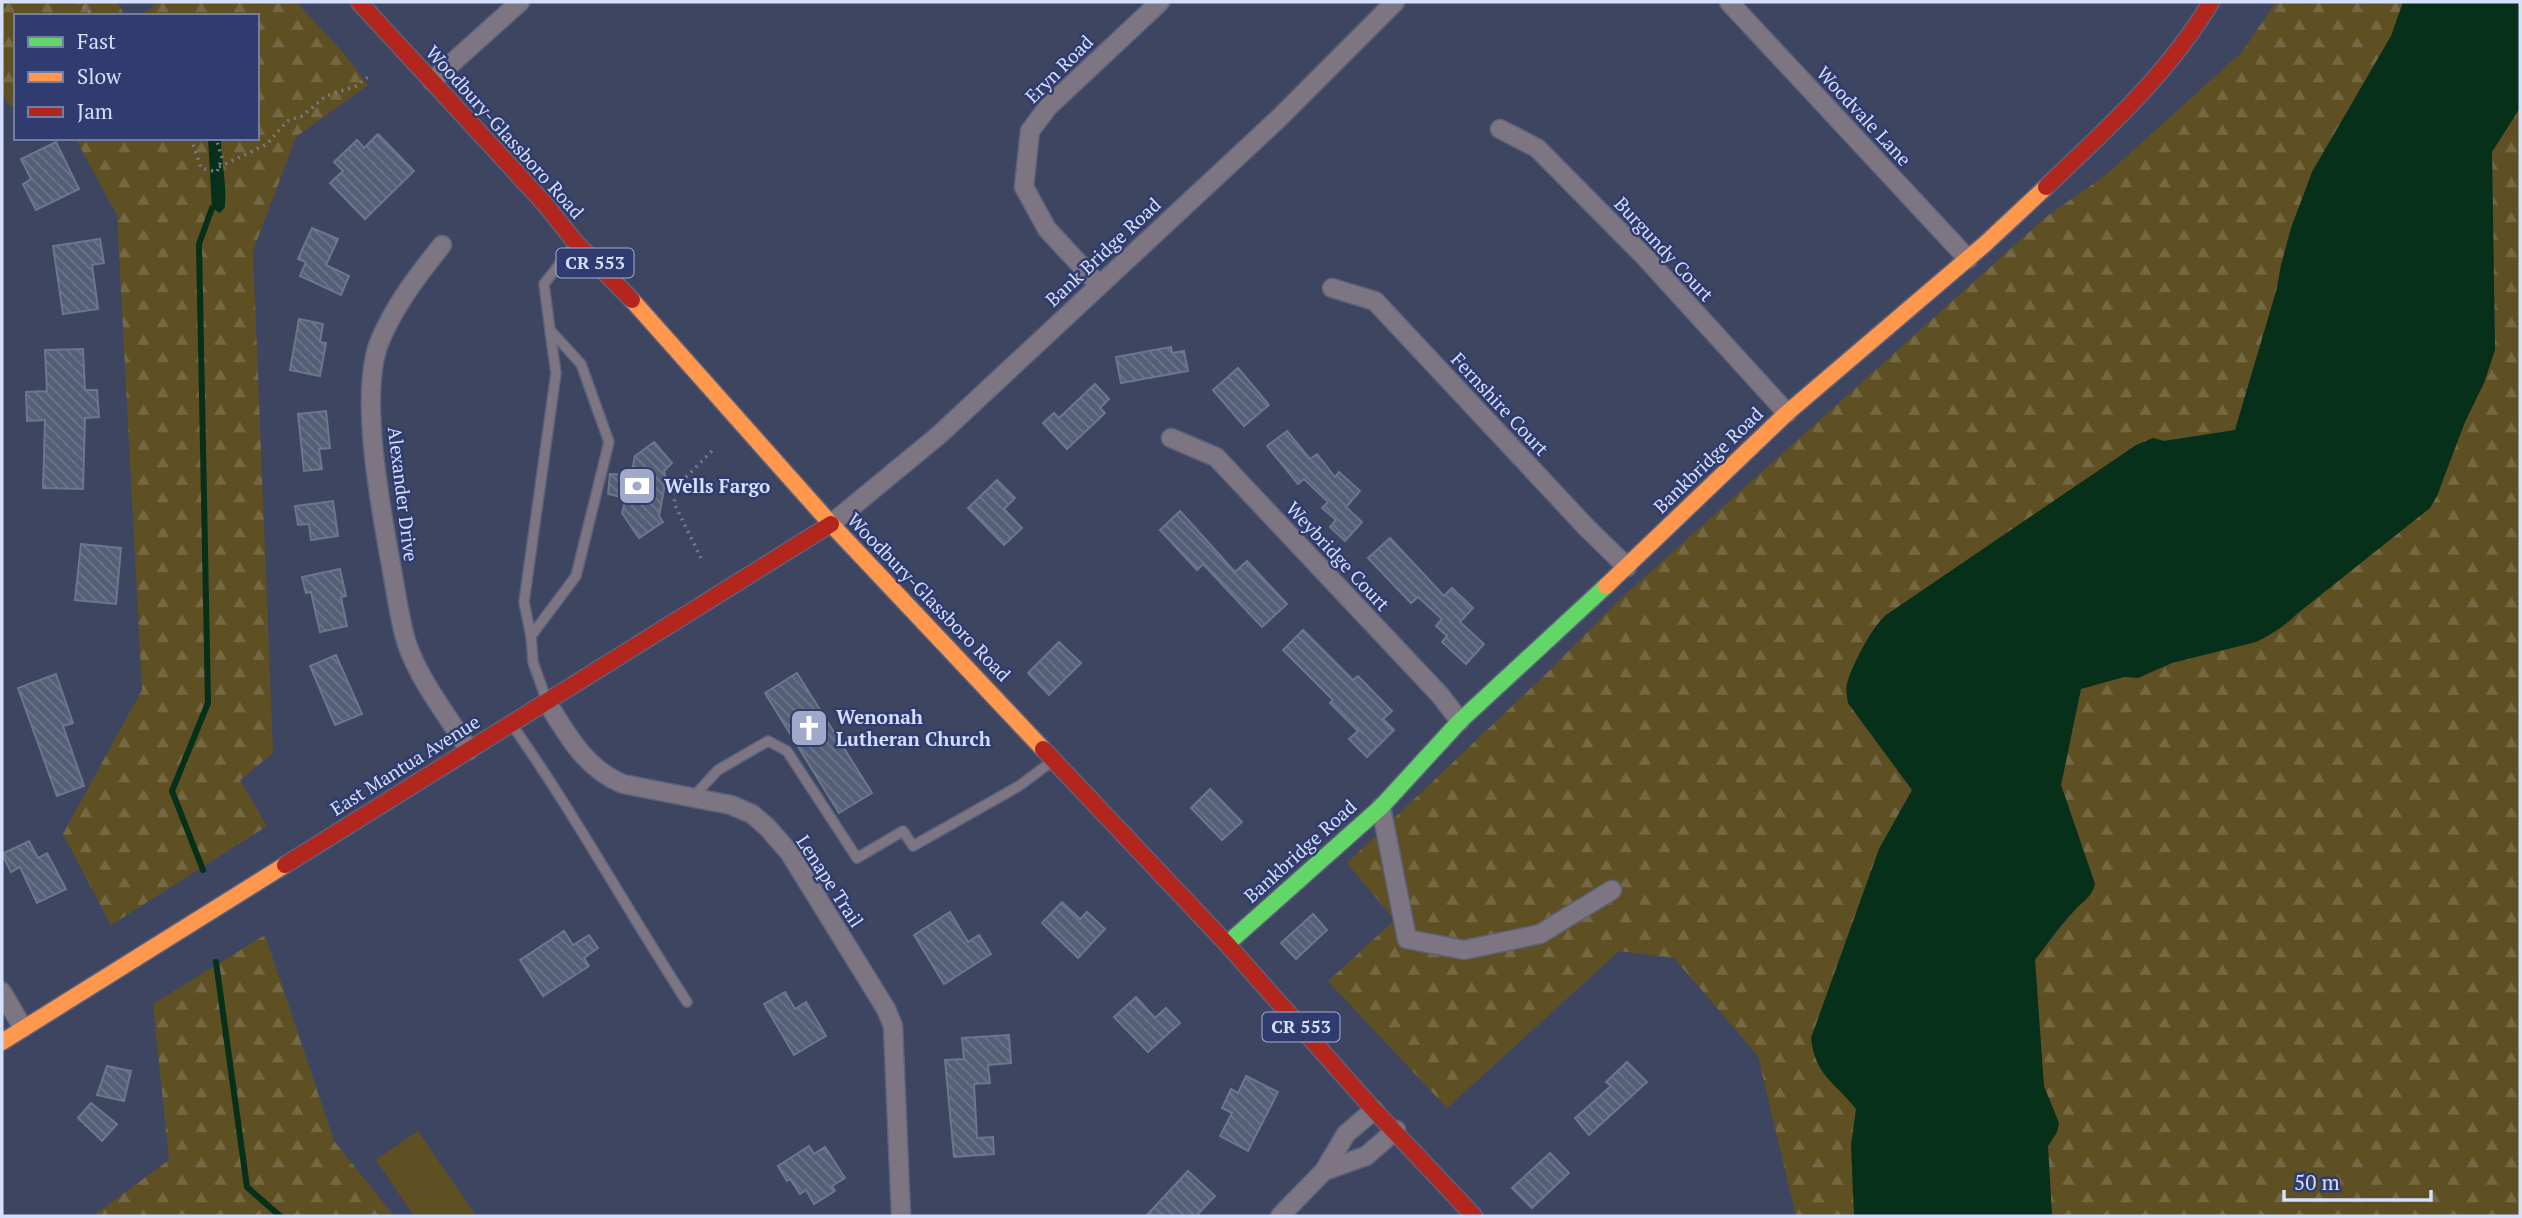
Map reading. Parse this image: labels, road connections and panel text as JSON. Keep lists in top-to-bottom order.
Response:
{
  "streets": {
    "street": [
      "Eryn Road",
      "Woodvale Lane",
      "Woodbury-Glassboro Road",
      "Burgundy Court",
      "Bank Bridge Road",
      "CR 553",
      "Fernshire Court",
      "Bankbridge Road",
      "Alexander Drive",
      "Weybridge Court",
      "East Mantua Avenue",
      "Lenape Trail"
    ]
  },
  "crossings": [
    ["Eryn Road", "Bank Bridge Road"],
    ["Woodvale Lane", "Bankbridge Road"],
    ["Woodbury-Glassboro Road", "Bank Bridge Road"],
    ["Woodbury-Glassboro Road", "Bankbridge Road"],
    ["Woodbury-Glassboro Road", "East Mantua Avenue"],
    ["Burgundy Court", "Bankbridge Road"],
    ["Bank Bridge Road", "East Mantua Avenue"],
    ["Fernshire Court", "Bankbridge Road"],
    ["Bankbridge Road", "Weybridge Court"],
    ["Alexander Drive", "East Mantua Avenue"],
    ["East Mantua Avenue", "Lenape Trail"]
  ],
  "places": {
    "bank": ["Wells Fargo"],
    "church": ["Wenonah Lutheran Church"]
  },
  "legend": ["Fast", "Slow", "Jam"],
  "scale_bar": "50 m"
}
